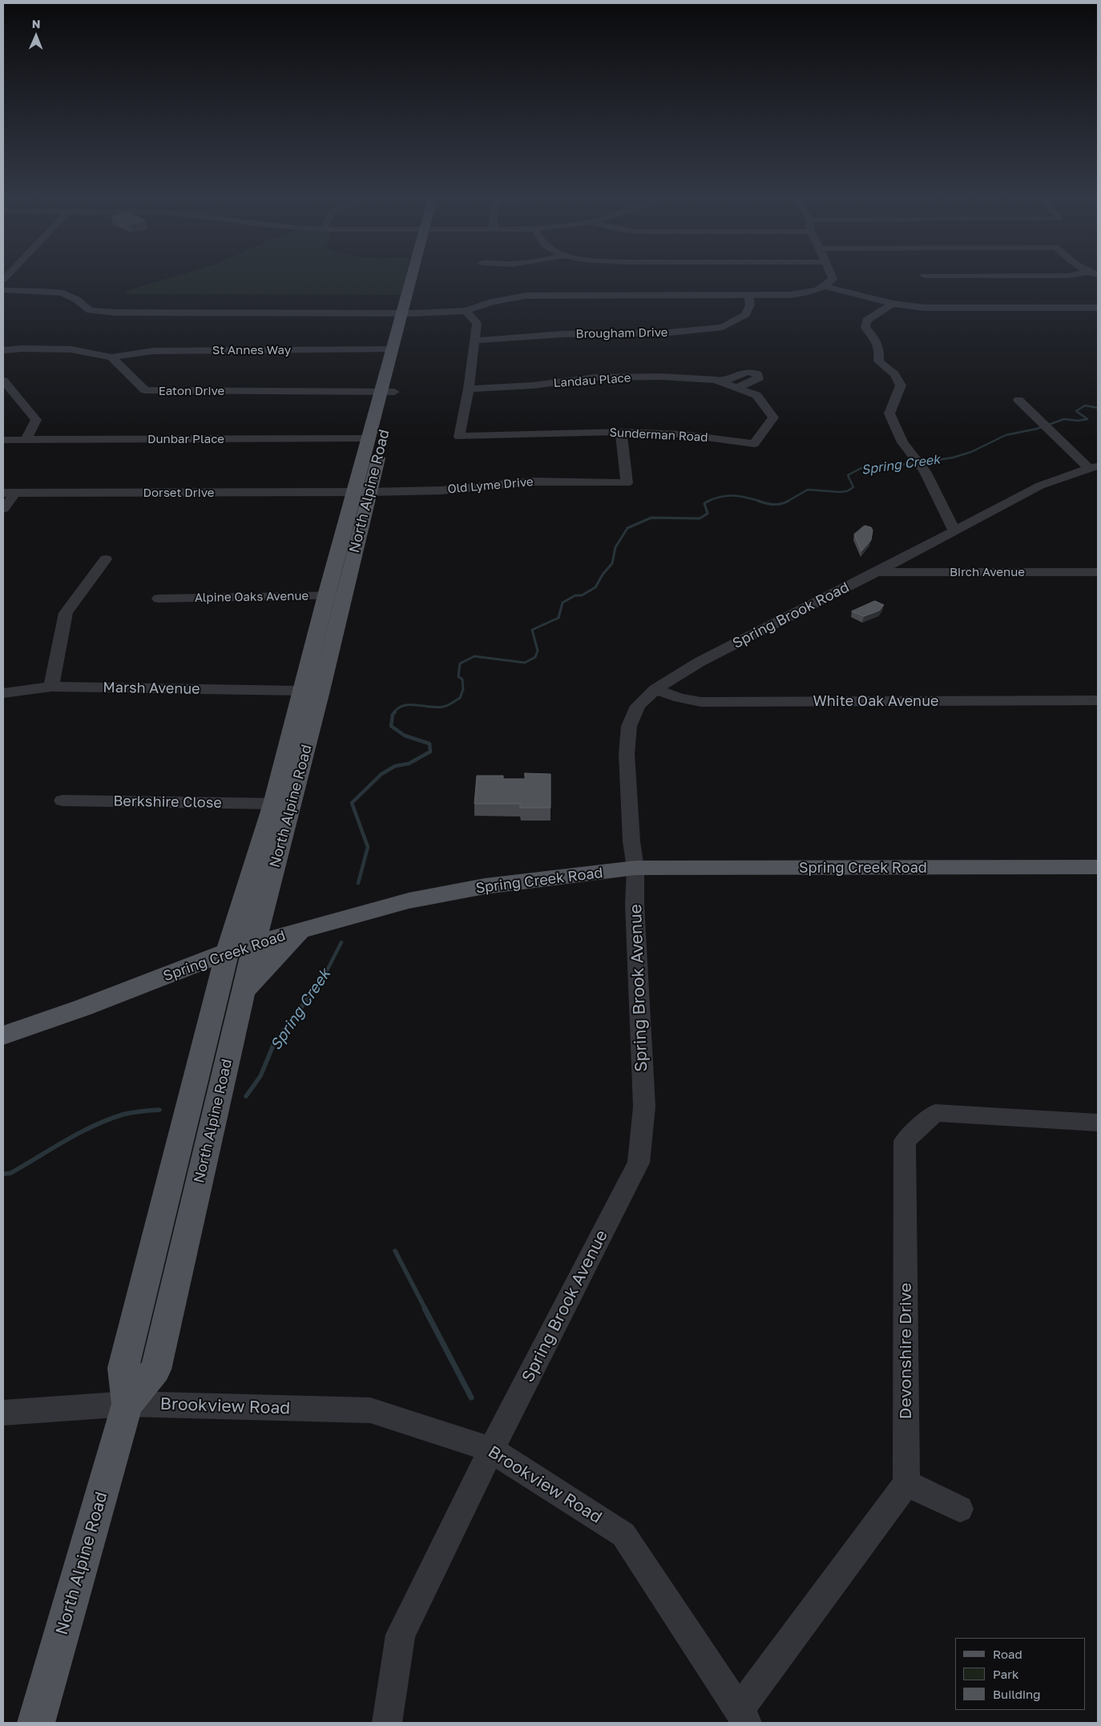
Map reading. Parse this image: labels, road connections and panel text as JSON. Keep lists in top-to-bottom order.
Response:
{
  "streets": {
    "main road": ["North Alpine Road", "Spring Creek Road"],
    "street": [
      "Brougham Drive",
      "St Annes Way",
      "Landau Place",
      "Eaton Drive",
      "Sunderman Road",
      "Dunbar Place",
      "Old Lyme Drive",
      "Dorset Drive",
      "Birch Avenue",
      "Alpine Oaks Avenue",
      "Spring Brook Road",
      "Marsh Avenue",
      "White Oak Avenue",
      "Berkshire Close",
      "Spring Brook Avenue",
      "Devonshire Drive",
      "Brookview Road"
    ]
  },
  "crossings": [
    ["St Annes Way", "Eaton Drive"],
    ["St Annes Way", "North Alpine Road"],
    ["Landau Place", "Sunderman Road"],
    ["Eaton Drive", "North Alpine Road"],
    ["Sunderman Road", "Old Lyme Drive"],
    ["Dunbar Place", "North Alpine Road"],
    ["Old Lyme Drive", "North Alpine Road"],
    ["Old Lyme Drive", "Dorset Drive"],
    ["North Alpine Road", "Dorset Drive"],
    ["North Alpine Road", "Alpine Oaks Avenue"],
    ["North Alpine Road", "Marsh Avenue"],
    ["North Alpine Road", "Berkshire Close"],
    ["North Alpine Road", "Spring Creek Road"],
    ["North Alpine Road", "Brookview Road"],
    ["Birch Avenue", "Spring Brook Road"],
    ["Spring Brook Road", "White Oak Avenue"],
    ["Spring Brook Road", "Spring Creek Road"],
    ["Spring Brook Road", "Spring Brook Avenue"],
    ["Spring Creek Road", "Spring Brook Avenue"],
    ["Spring Brook Avenue", "Brookview Road"]
  ],
  "water": ["Spring Creek"],
  "legend": ["Road", "Park", "Building"],
  "north": "top"
}
